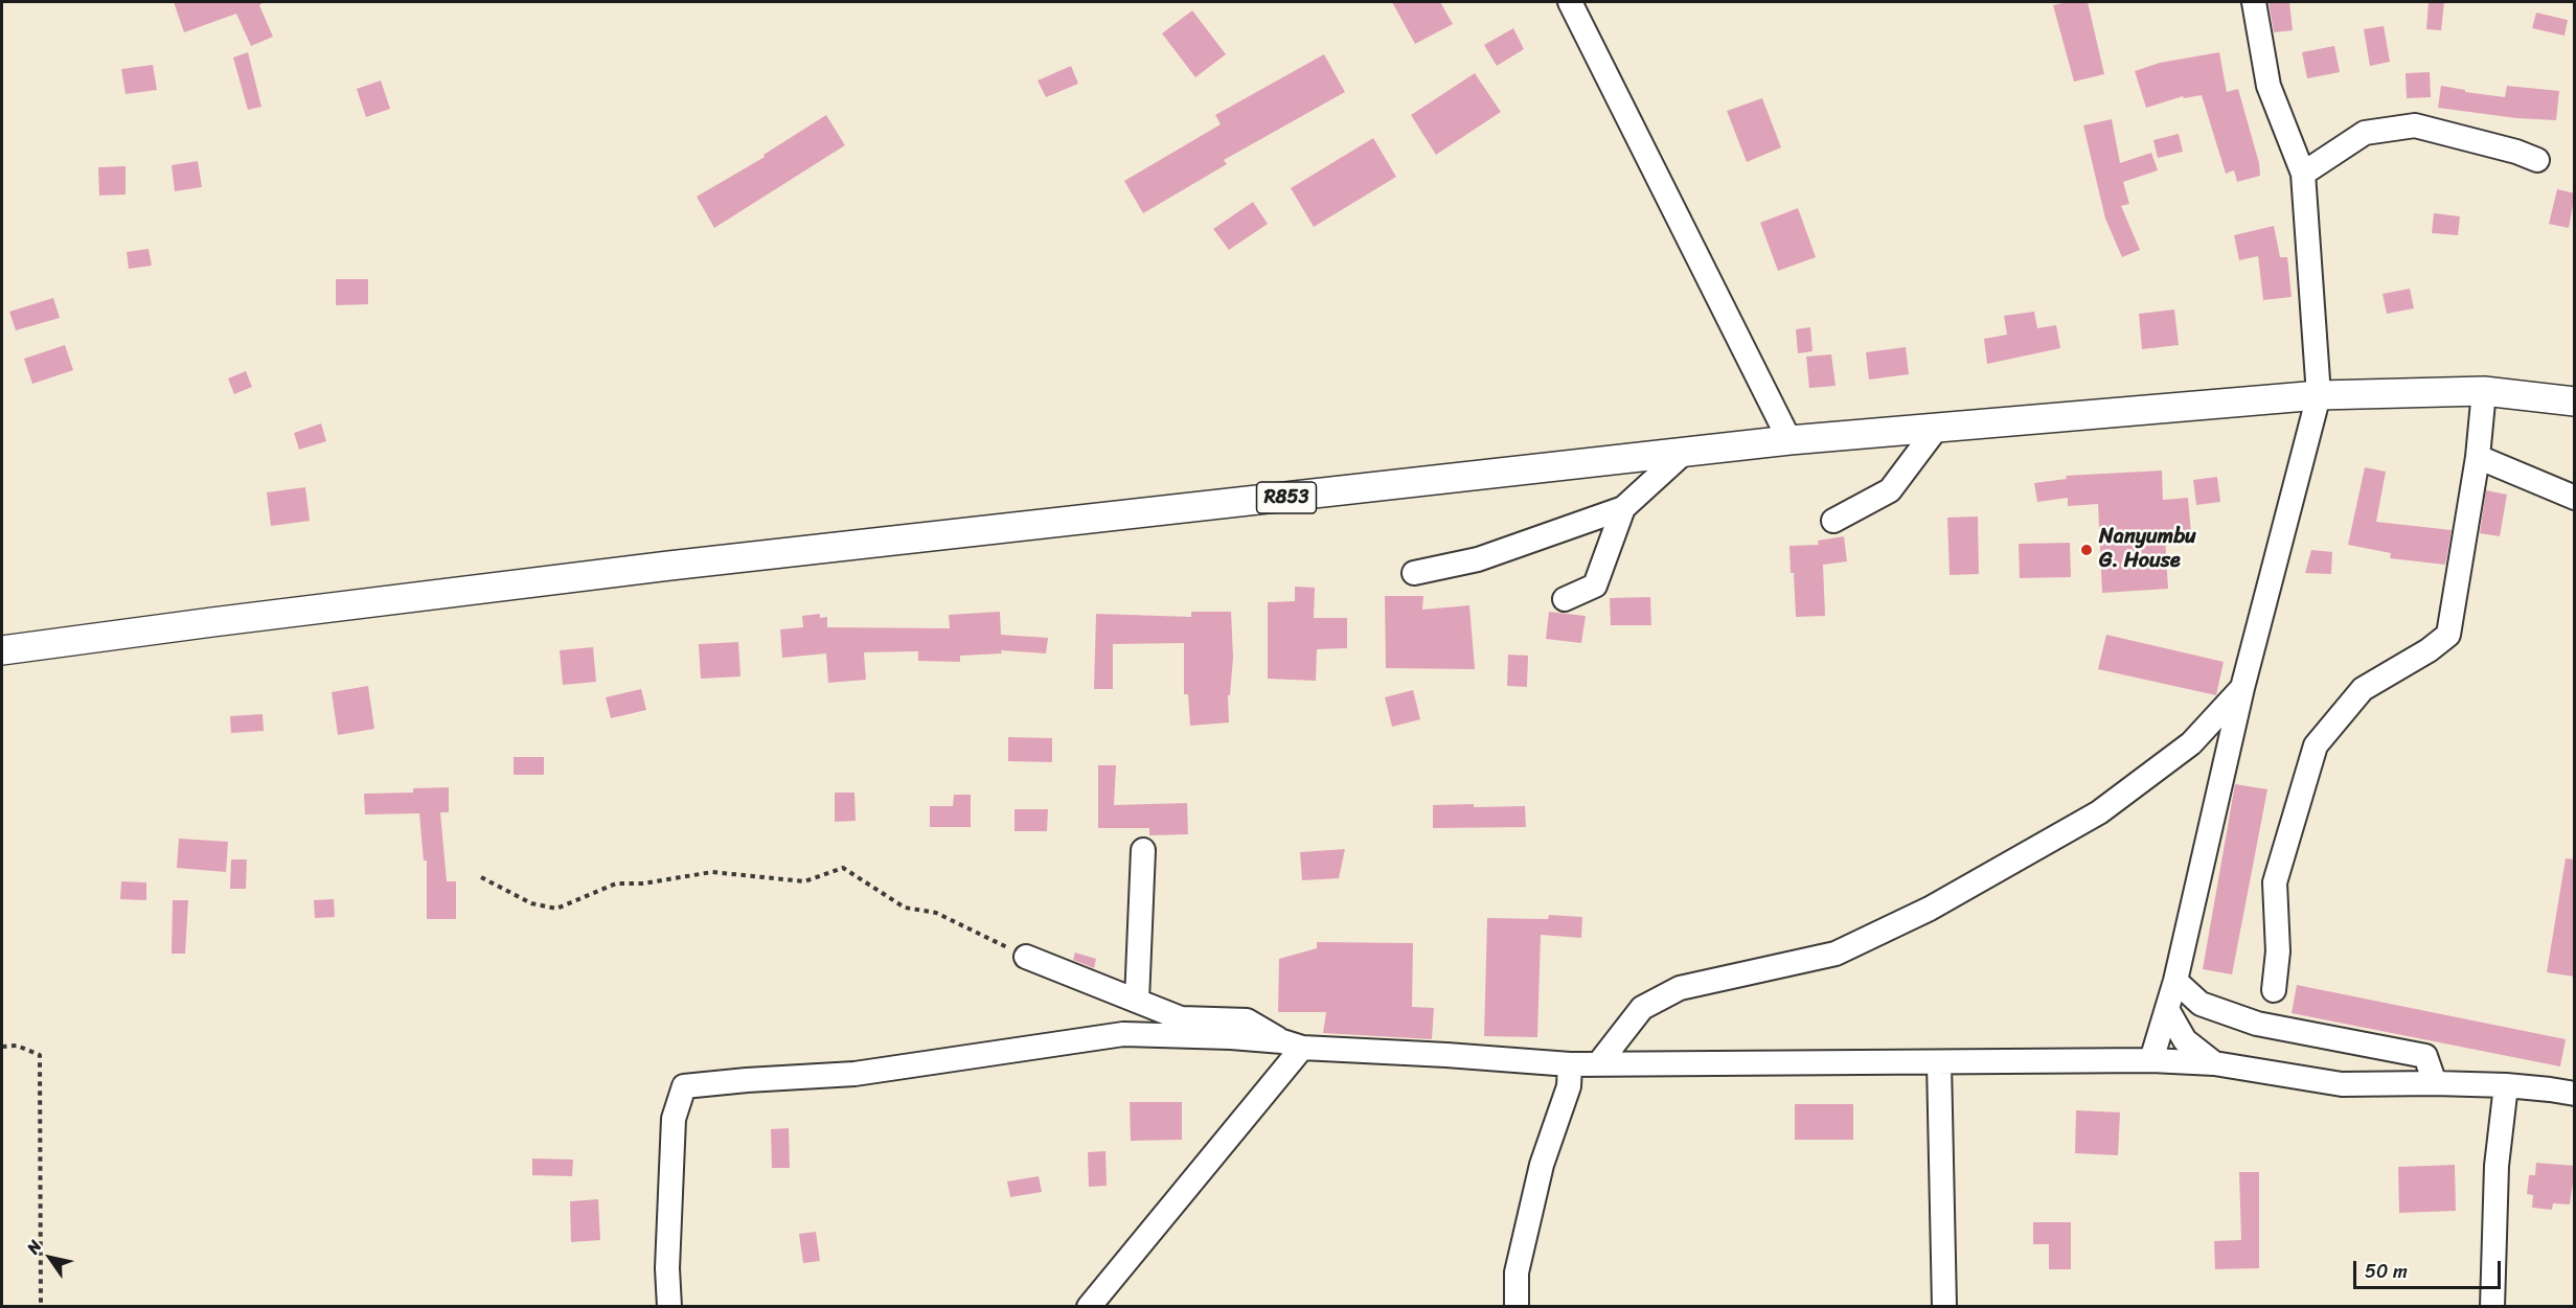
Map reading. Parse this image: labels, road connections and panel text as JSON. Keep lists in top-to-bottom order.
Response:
{
  "streets": {
    "main road": ["R853"]
  },
  "places": ["Nanyumbu G. House"],
  "scale_bar": "50 m",
  "north": "top left"
}
